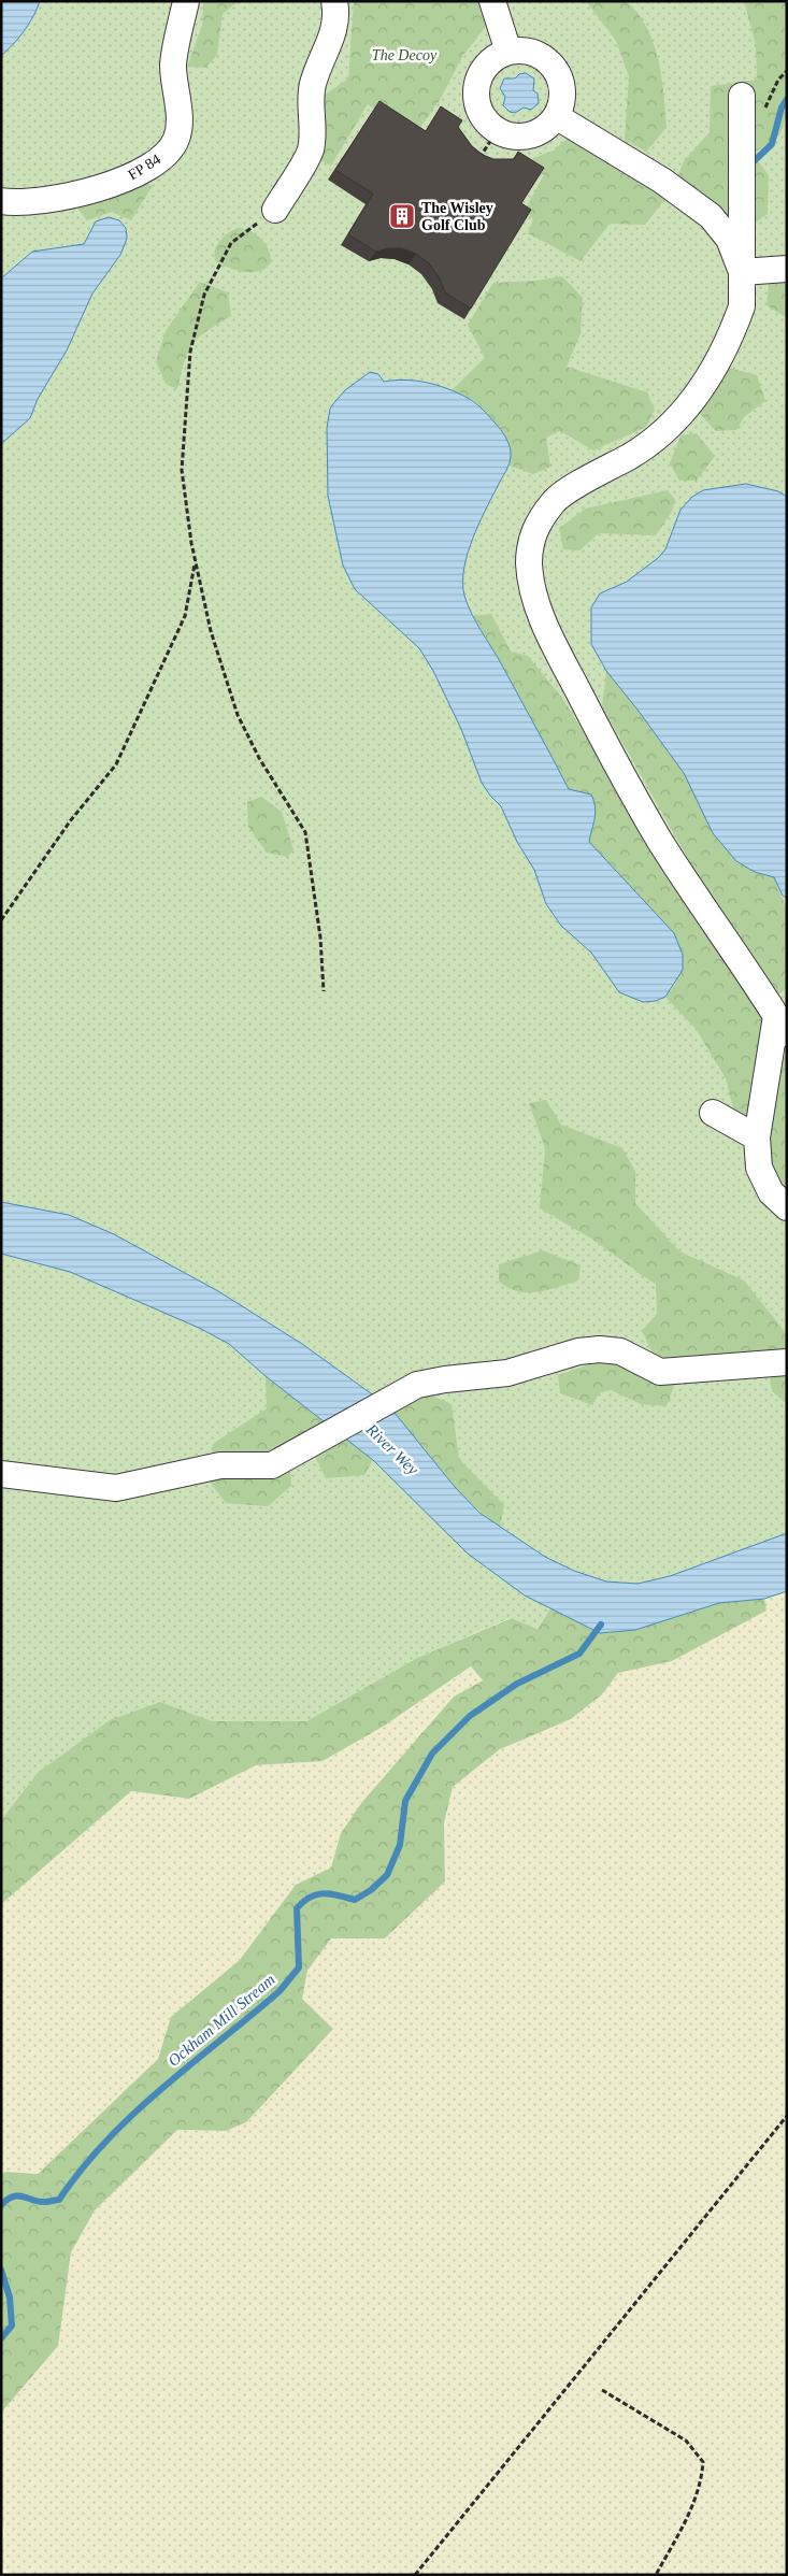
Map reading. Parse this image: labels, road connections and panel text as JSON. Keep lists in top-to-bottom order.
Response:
{
  "streets": {
    "lane": ["FP 84"]
  },
  "water": ["River Wey", "Ockham Mill Stream"],
  "parks": ["The Decoy"],
  "places": {
    "building": ["The Wisley Golf Club"]
  }
}
